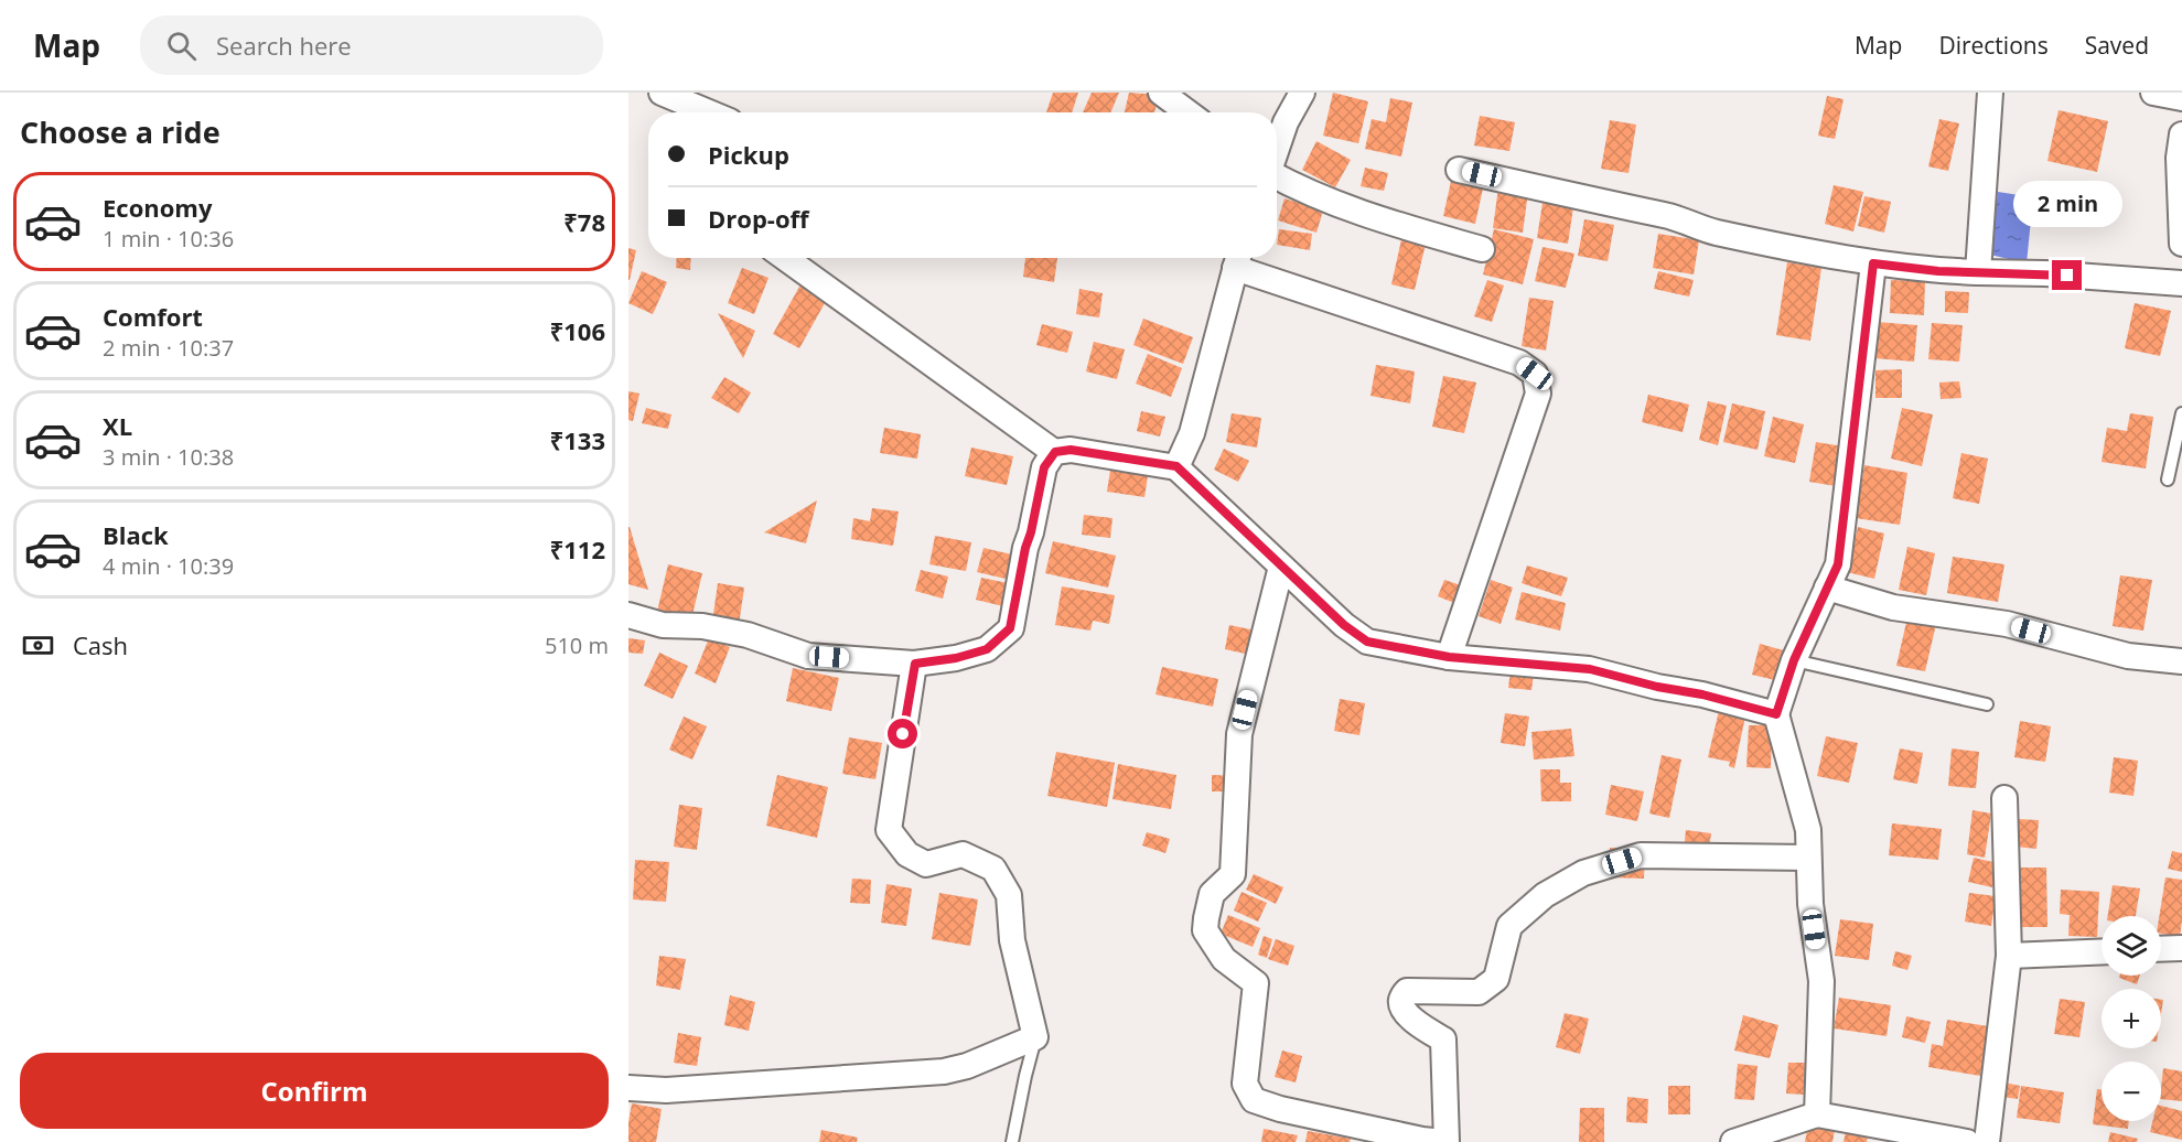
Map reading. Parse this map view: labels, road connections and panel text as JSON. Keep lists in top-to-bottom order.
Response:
{
  "page": {
    "header": "Map",
    "search": "Search here",
    "nav": ["Map", "Directions", "Saved"],
    "heading": "Choose a ride",
    "banner": ["Pickup", "Drop-off"],
    "list": [
      {
        "name": "Economy",
        "note": "1 min · 10:36",
        "value": "₹78"
      },
      {
        "name": "Comfort",
        "note": "2 min · 10:37",
        "value": "₹106"
      },
      {
        "name": "XL",
        "note": "3 min · 10:38",
        "value": "₹133"
      },
      {
        "name": "Black",
        "note": "4 min · 10:39",
        "value": "₹112"
      }
    ],
    "bubble": "2 min",
    "pay": ["Cash", "510 m"],
    "map_buttons": ["+", "−"],
    "buttons": "Confirm"
  }
}
